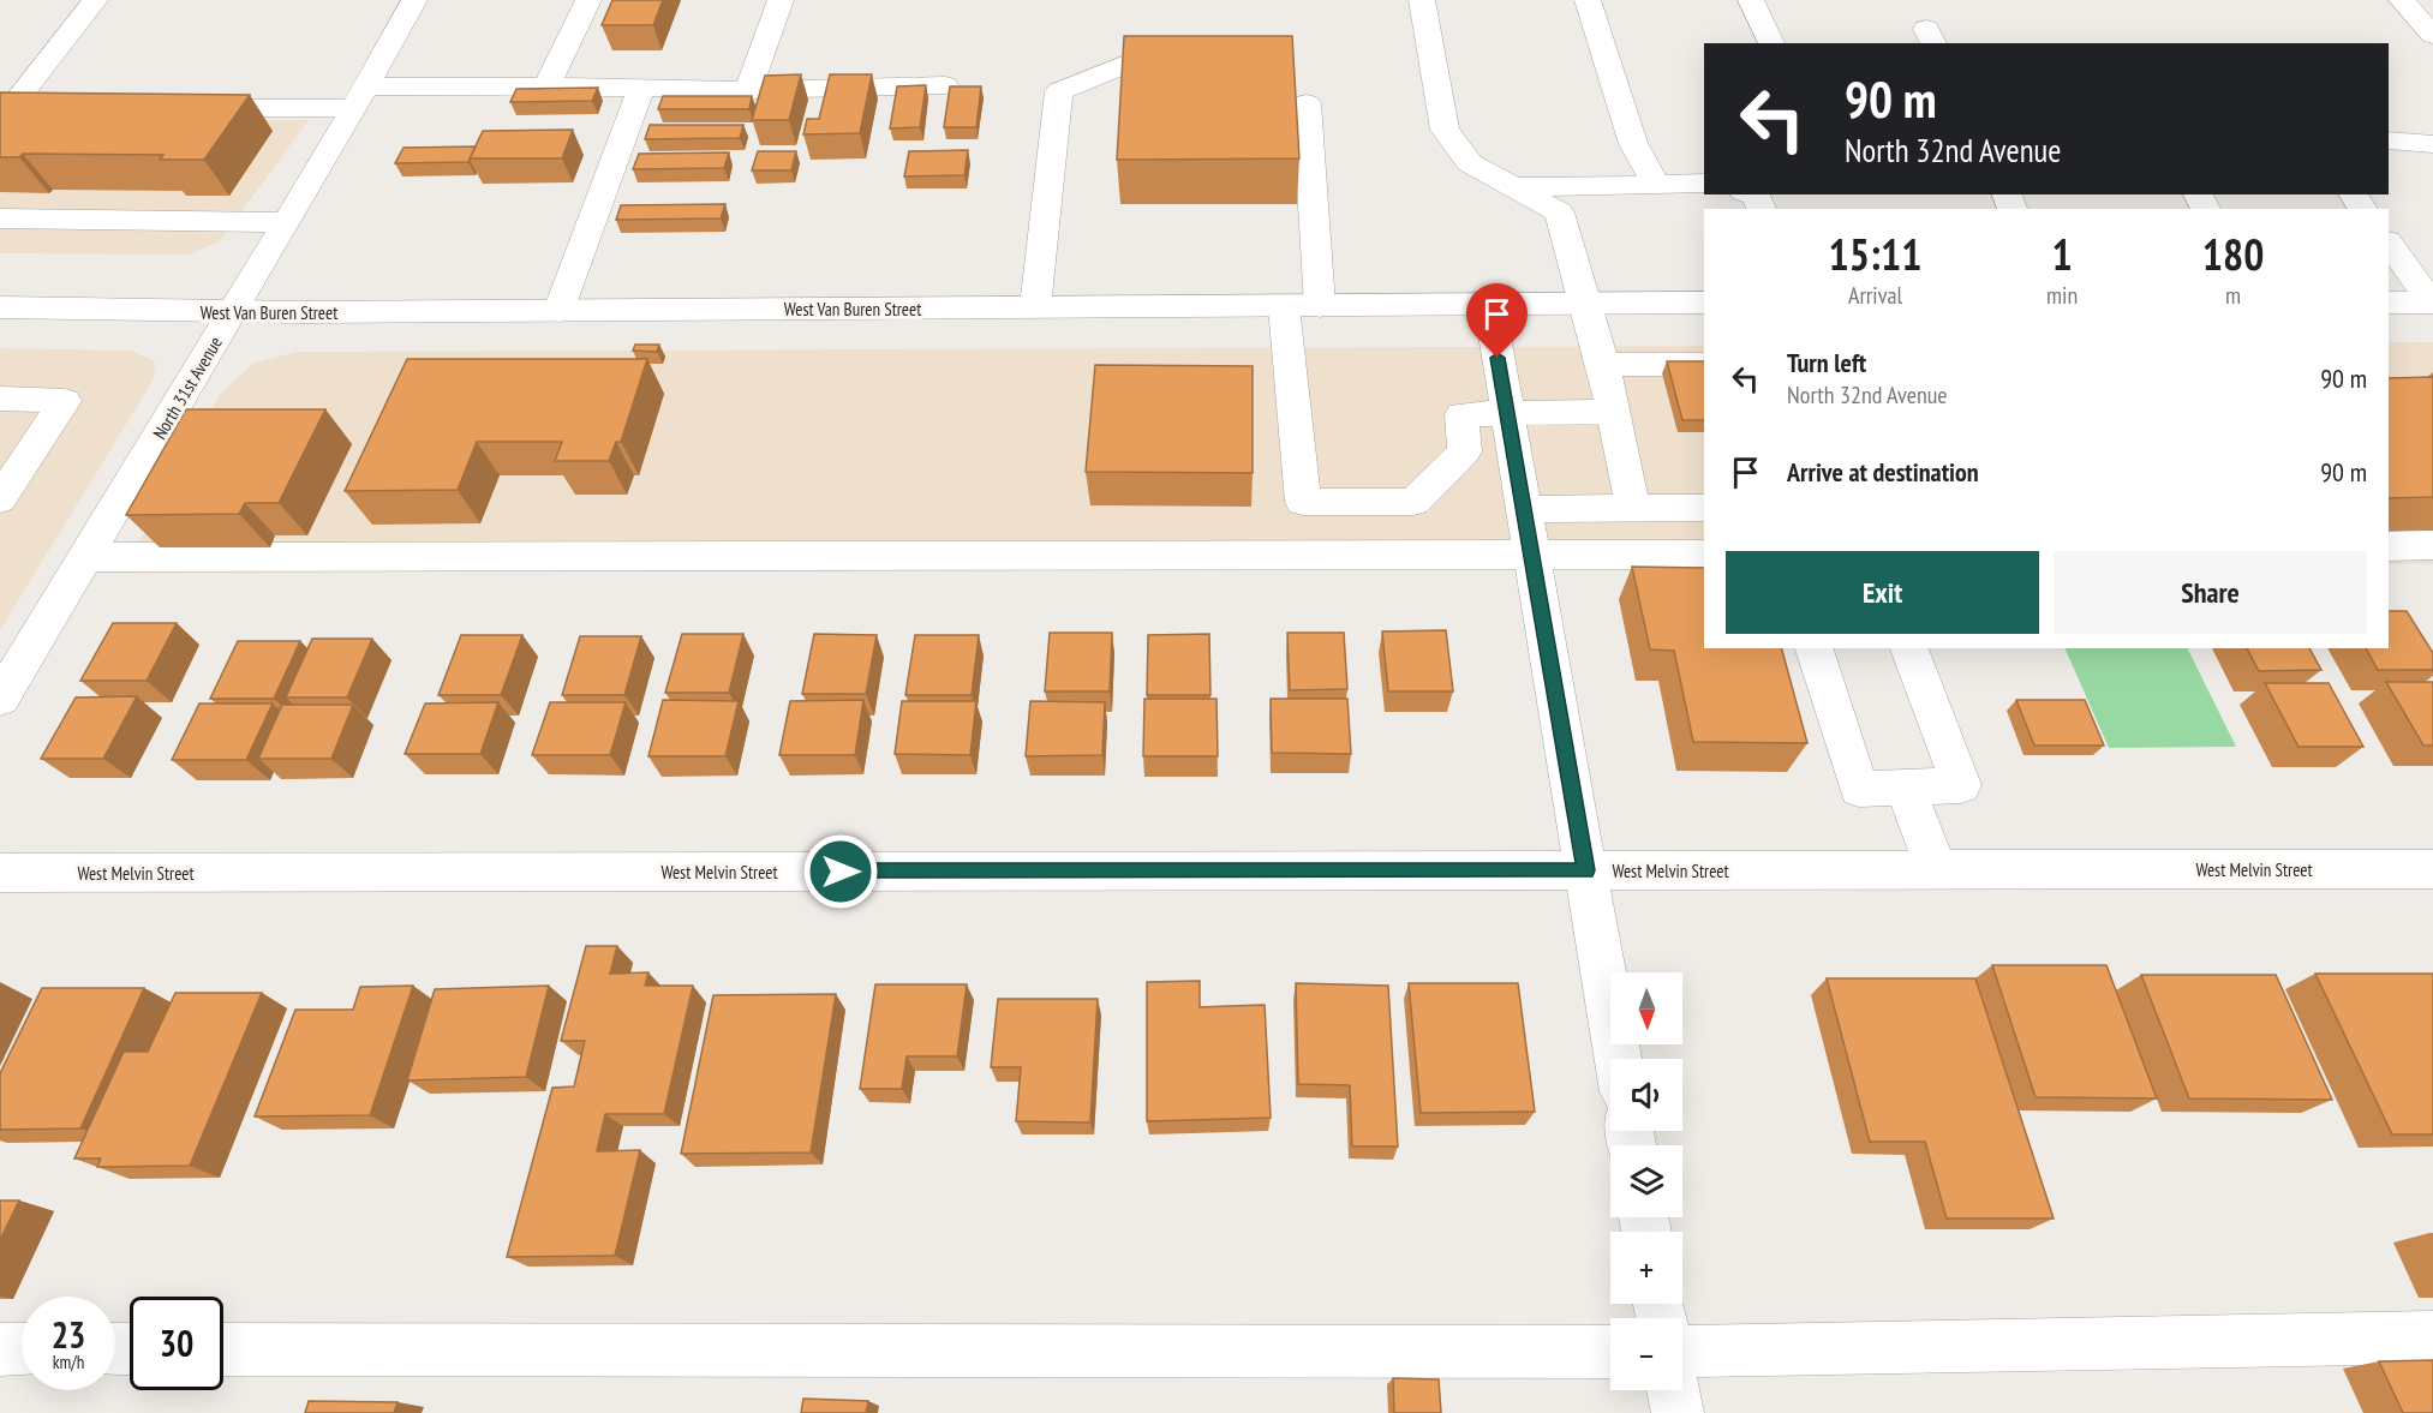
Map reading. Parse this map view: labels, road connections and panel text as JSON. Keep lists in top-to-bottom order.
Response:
{
  "streets": {
    "street": ["West Van Buren Street", "North 31st Avenue", "West Melvin Street"]
  },
  "crossings": [
    ["West Van Buren Street", "North 31st Avenue"]
  ],
  "north": "bottom",
  "page": {
    "turn": ["90 m", "North 32nd Avenue"],
    "eta": [
      "15:11",
      "Arrival",
      "1",
      "min",
      "180",
      "m"
    ],
    "list": [
      {
        "name": "Turn left",
        "note": "North 32nd Avenue",
        "value": "90 m"
      },
      {
        "name": "Arrive at destination",
        "value": "90 m"
      }
    ],
    "buttons": ["Exit", "Share"],
    "map_buttons": ["+", "−"],
    "speed": "23 km/h",
    "limit": "30"
  }
}
